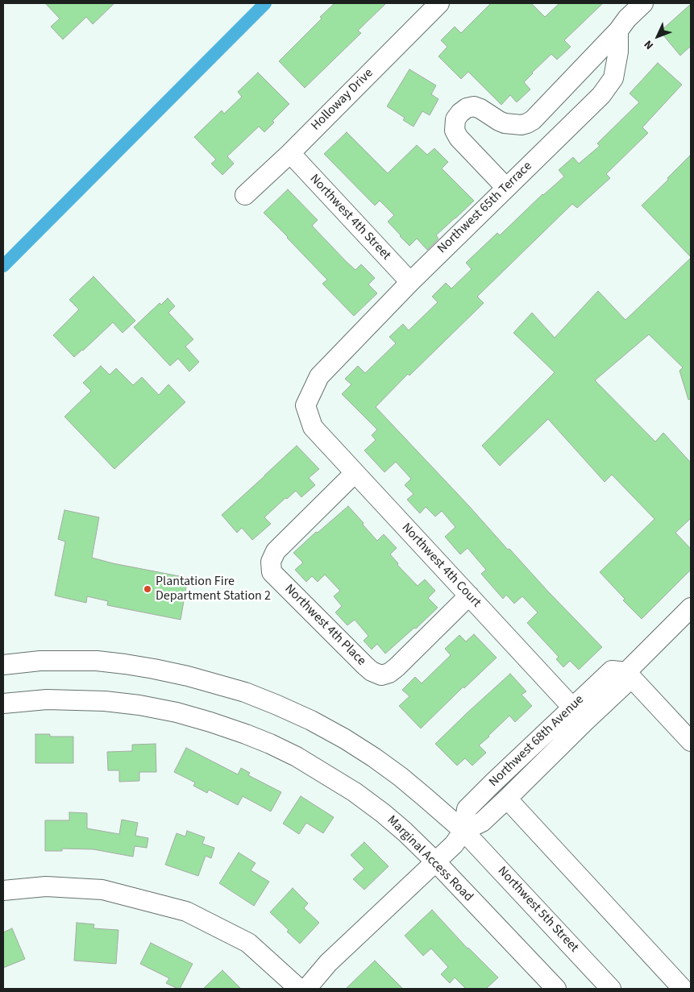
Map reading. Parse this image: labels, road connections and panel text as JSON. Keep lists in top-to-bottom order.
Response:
{
  "streets": {
    "street": [
      "Holloway Drive",
      "Northwest 65th Terrace",
      "Northwest 4th Street",
      "Northwest 4th Court",
      "Northwest 4th Place",
      "Northwest 68th Avenue",
      "Marginal Access Road",
      "Northwest 5th Street"
    ]
  },
  "crossings": [
    ["Holloway Drive", "Northwest 4th Street"],
    ["Northwest 65th Terrace", "Northwest 4th Street"],
    ["Northwest 65th Terrace", "Northwest 4th Court"],
    ["Northwest 4th Court", "Northwest 4th Place"],
    ["Northwest 4th Court", "Northwest 68th Avenue"],
    ["Northwest 68th Avenue", "Marginal Access Road"],
    ["Northwest 68th Avenue", "Northwest 5th Street"]
  ],
  "places": ["Plantation Fire Department Station 2"],
  "north": "bottom left"
}
